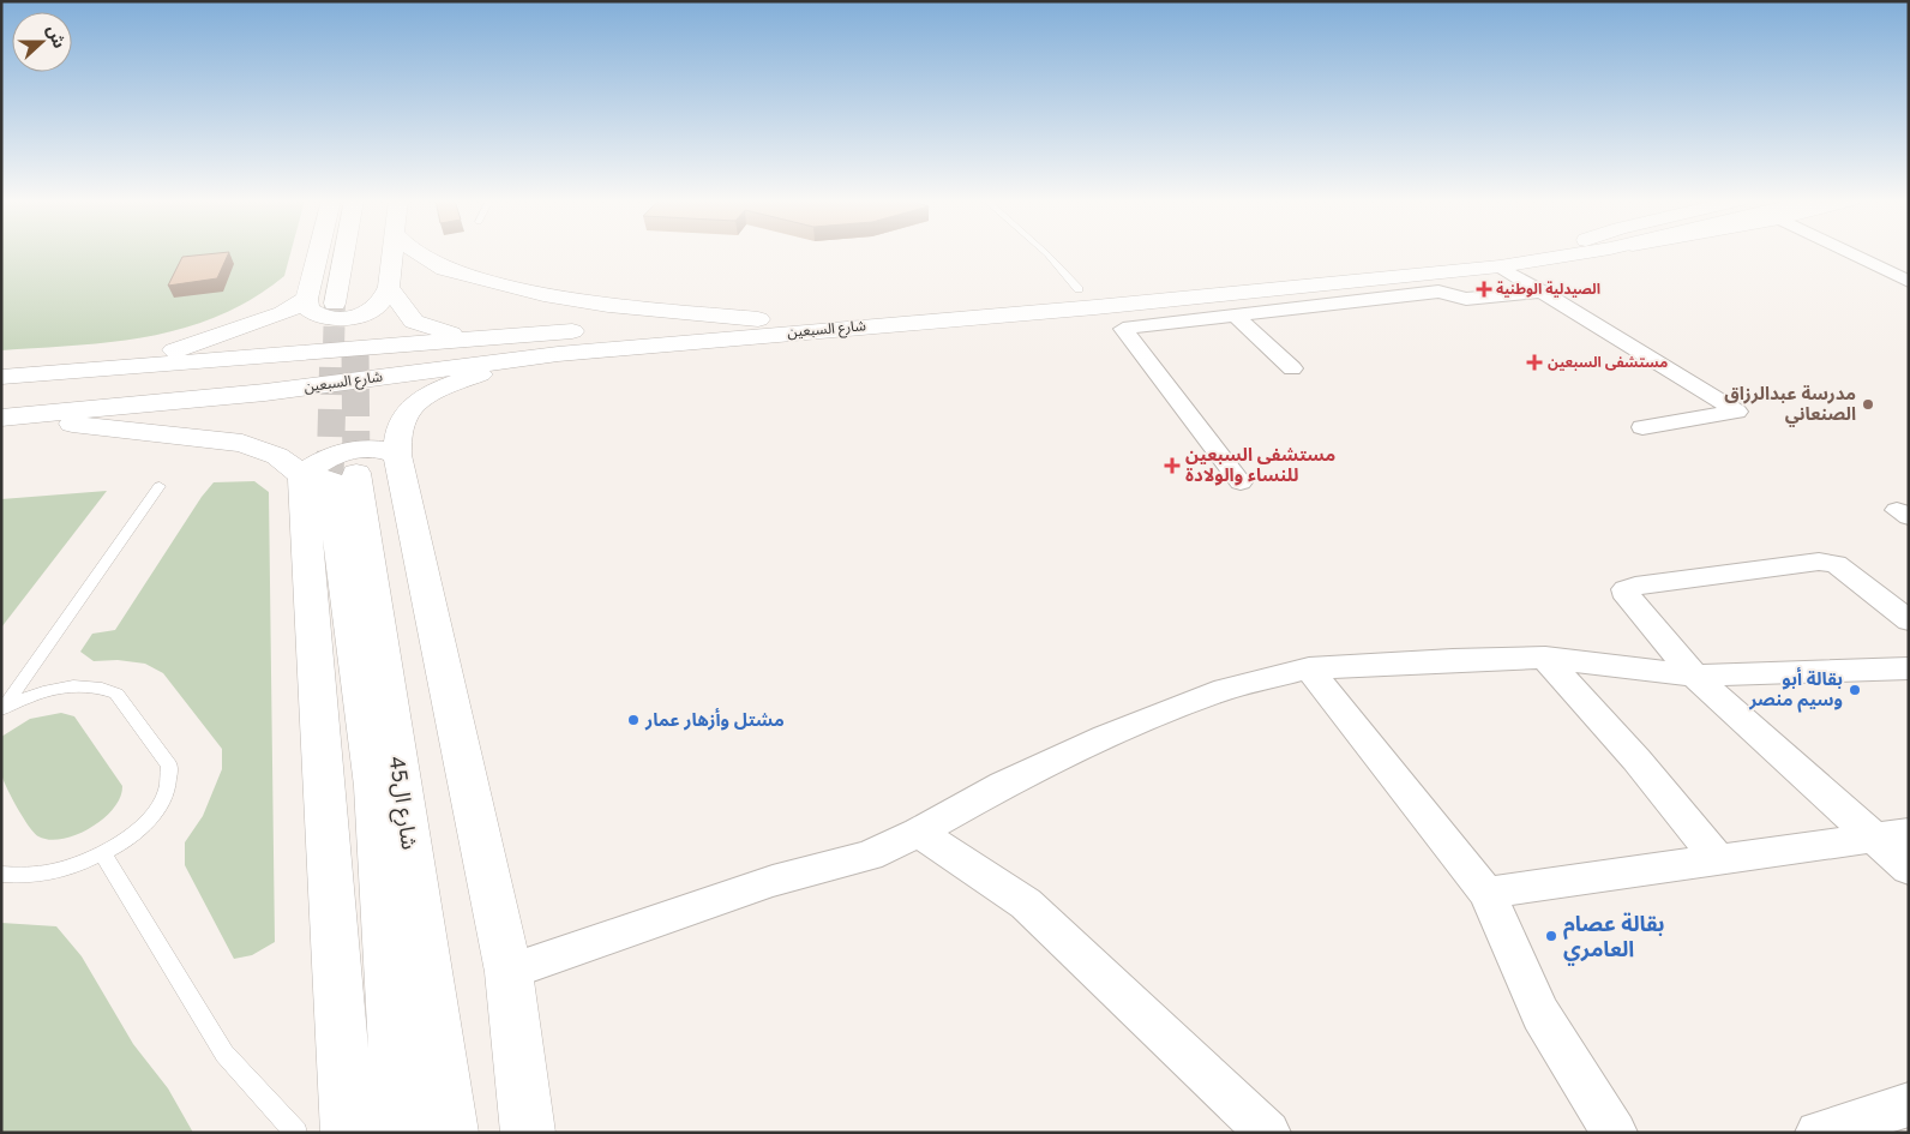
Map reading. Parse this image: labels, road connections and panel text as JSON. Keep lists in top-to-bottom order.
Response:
{
  "streets": {
    "main road": ["شارع السبعين", "شارع ال45"]
  },
  "places": {
    "health": ["الصيدلية الوطنية", "مستشفى السبعين", "مستشفى السبعين للنساء والولادة"],
    "other": [
      "مدرسة عبدالرزاق الصنعاني",
      "بقالة أبو وسيم منصر",
      "مشتل وأزهار عمار",
      "بقالة عصام العامري"
    ]
  },
  "north": "right"
}
